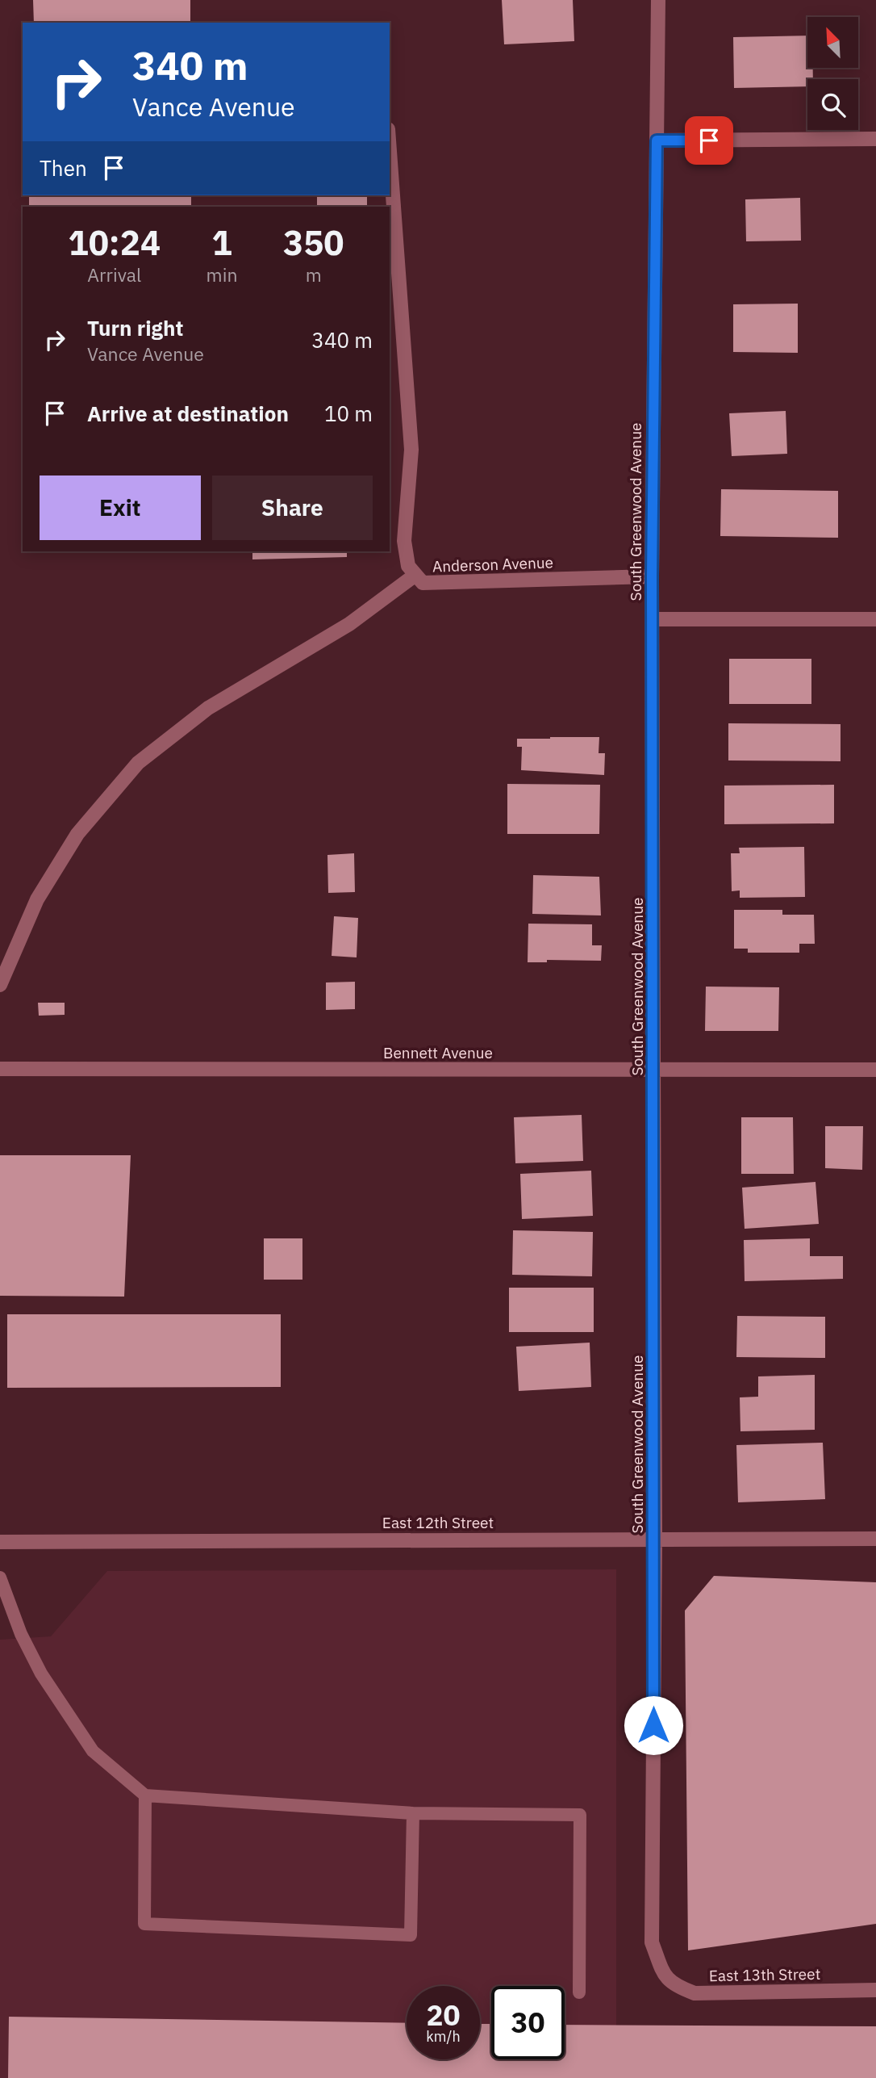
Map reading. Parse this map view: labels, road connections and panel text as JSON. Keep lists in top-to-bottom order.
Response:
{
  "streets": {
    "street": [
      "South Greenwood Avenue",
      "Anderson Avenue",
      "Bennett Avenue",
      "East 12th Street",
      "East 13th Street"
    ]
  },
  "crossings": [
    ["South Greenwood Avenue", "Anderson Avenue"],
    ["South Greenwood Avenue", "Bennett Avenue"],
    ["South Greenwood Avenue", "East 12th Street"],
    ["South Greenwood Avenue", "East 13th Street"]
  ],
  "north": "top left",
  "page": {
    "turn": ["340 m", "Vance Avenue"],
    "then": "Then",
    "eta": [
      "10:24",
      "Arrival",
      "1",
      "min",
      "350",
      "m"
    ],
    "list": [
      {
        "name": "Turn right",
        "note": "Vance Avenue",
        "value": "340 m"
      },
      {
        "name": "Arrive at destination",
        "value": "10 m"
      }
    ],
    "buttons": ["Exit", "Share"],
    "speed": "20 km/h",
    "limit": "30"
  }
}
